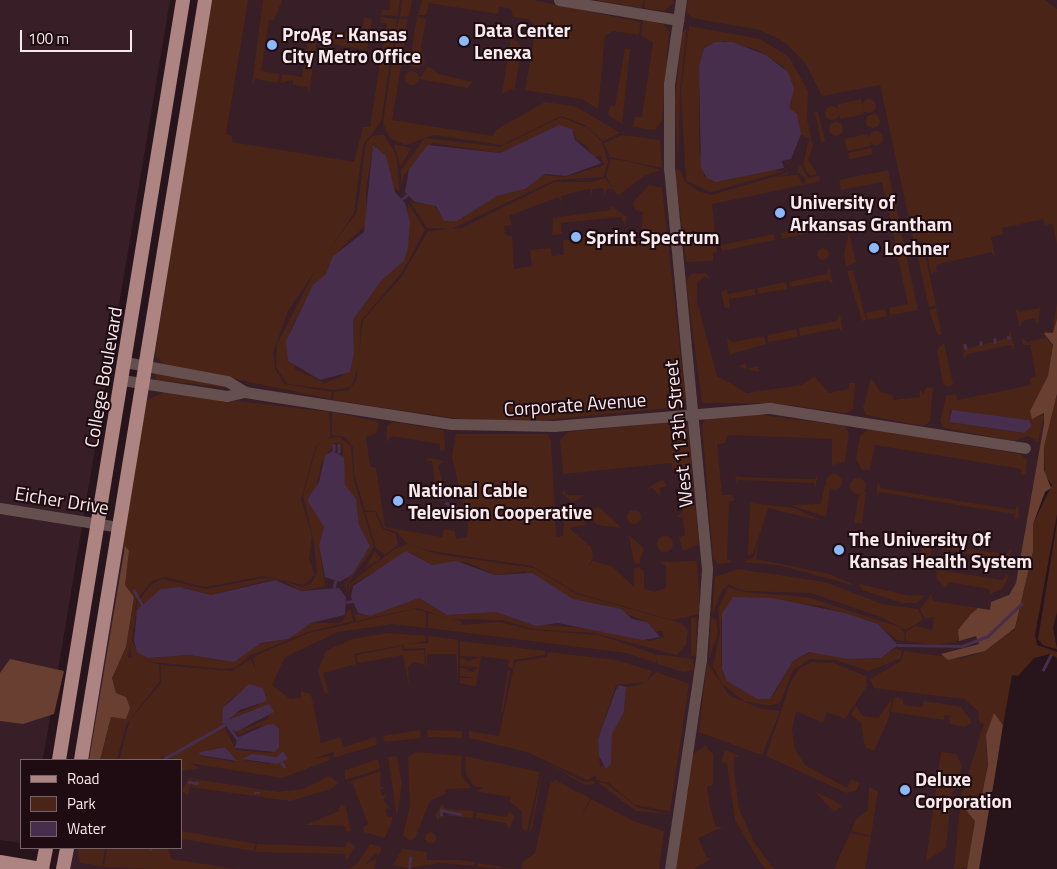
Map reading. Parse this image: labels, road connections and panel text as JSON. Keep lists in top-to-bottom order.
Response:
{
  "streets": {
    "main road": ["College Boulevard"],
    "street": ["Corporate Avenue", "West 113th Street", "Eicher Drive"]
  },
  "crossings": [
    ["College Boulevard", "Corporate Avenue"],
    ["College Boulevard", "Eicher Drive"],
    ["Corporate Avenue", "West 113th Street"]
  ],
  "places": [
    "Data Center Lenexa",
    "ProAg - Kansas City Metro Office",
    "University of Arkansas Grantham",
    "Sprint Spectrum",
    "Lochner",
    "National Cable Television Cooperative",
    "The University Of Kansas Health System",
    "Deluxe Corporation"
  ],
  "legend": ["Road", "Park", "Water"],
  "scale_bar": "100 m"
}
